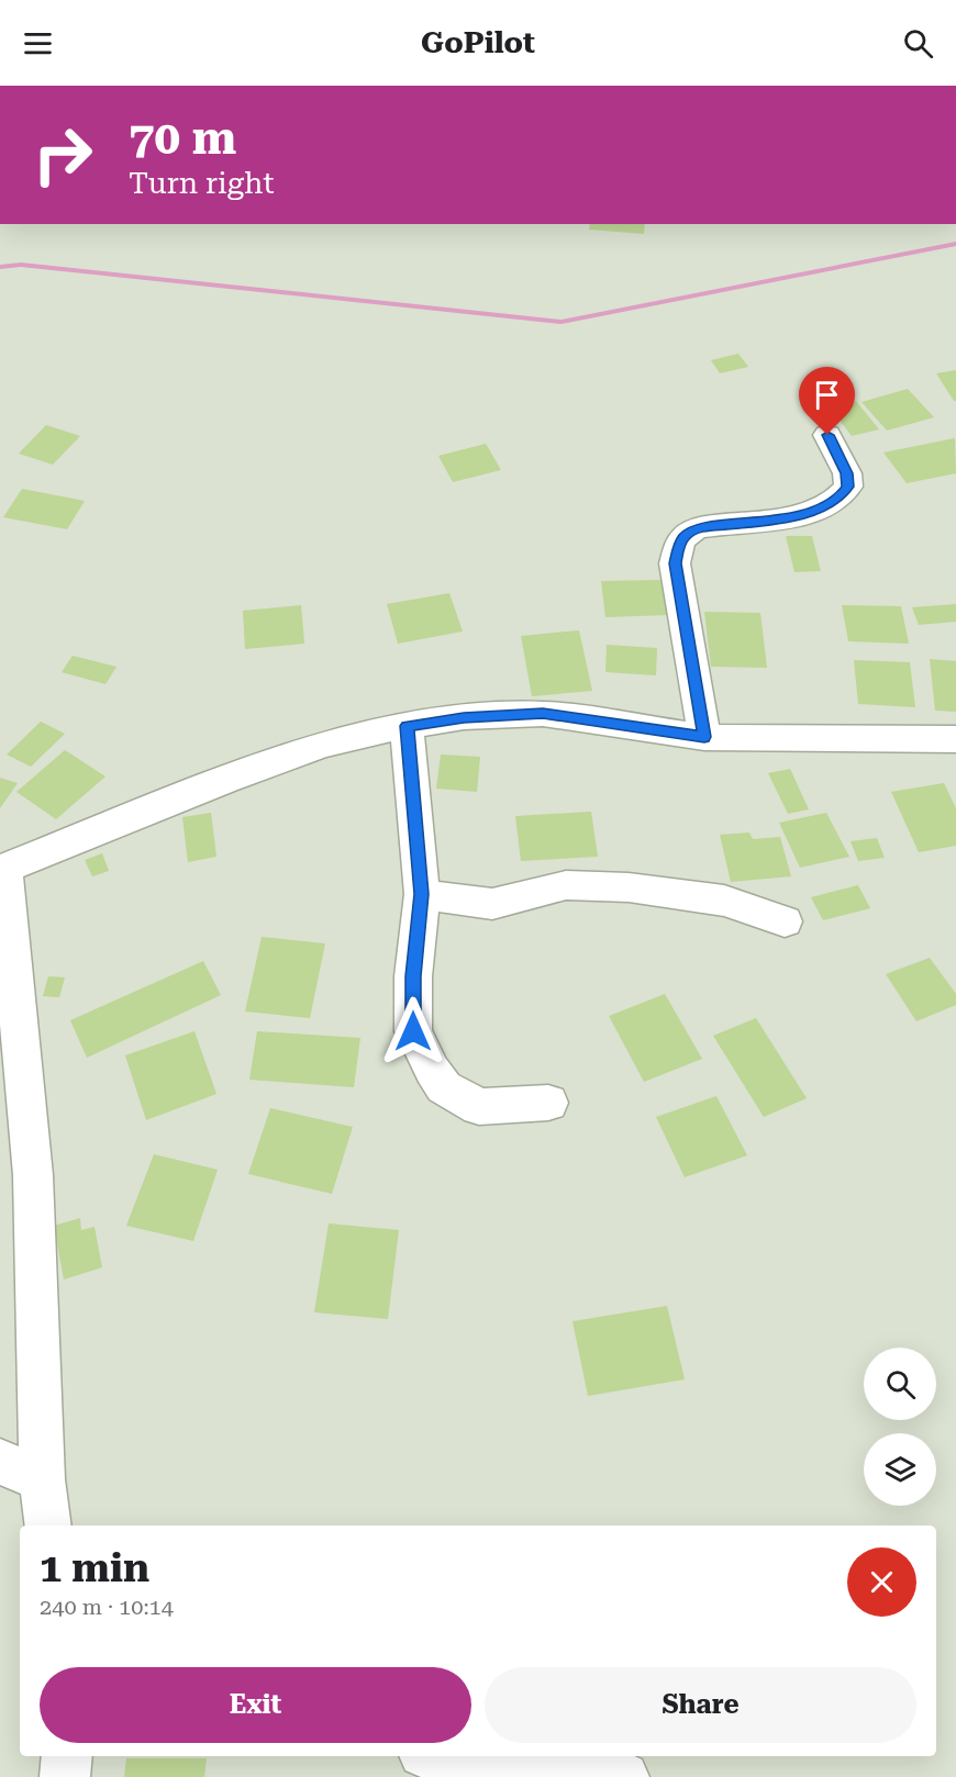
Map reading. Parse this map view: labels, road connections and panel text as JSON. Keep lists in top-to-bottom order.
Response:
{
  "page": {
    "header": "GoPilot",
    "turn": ["70 m", "Turn right"],
    "heading": ["1 min", "240 m · 10:14"],
    "buttons": ["Exit", "Share"]
  }
}
